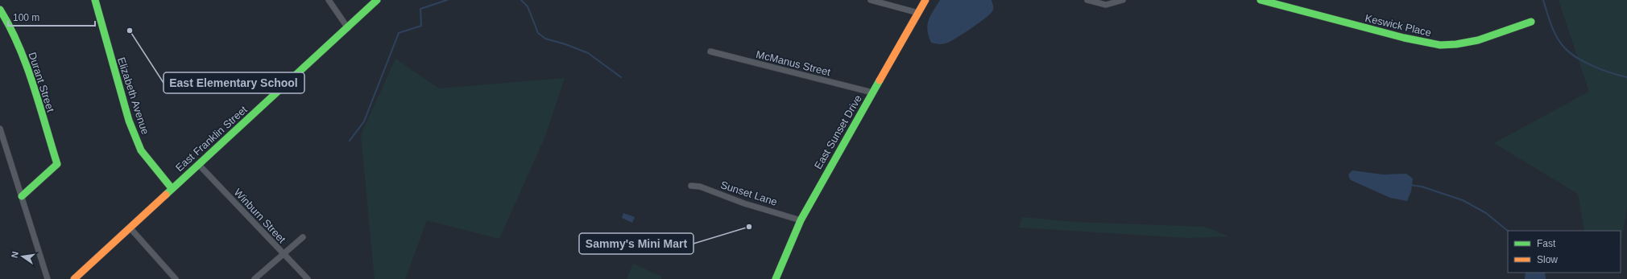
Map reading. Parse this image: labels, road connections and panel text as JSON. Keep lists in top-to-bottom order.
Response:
{
  "streets": {
    "street": [
      "Keswick Place",
      "McManus Street",
      "Durant Street",
      "Elizabeth Avenue",
      "East Sunset Drive",
      "East Franklin Street",
      "Sunset Lane",
      "Winburn Street"
    ]
  },
  "crossings": [
    ["McManus Street", "East Sunset Drive"],
    ["Elizabeth Avenue", "East Franklin Street"],
    ["East Sunset Drive", "Sunset Lane"],
    ["East Franklin Street", "Winburn Street"]
  ],
  "places": ["East Elementary School", "Sammy's Mini Mart"],
  "legend": ["Fast", "Slow"],
  "scale_bar": "100 m",
  "north": "left"
}
